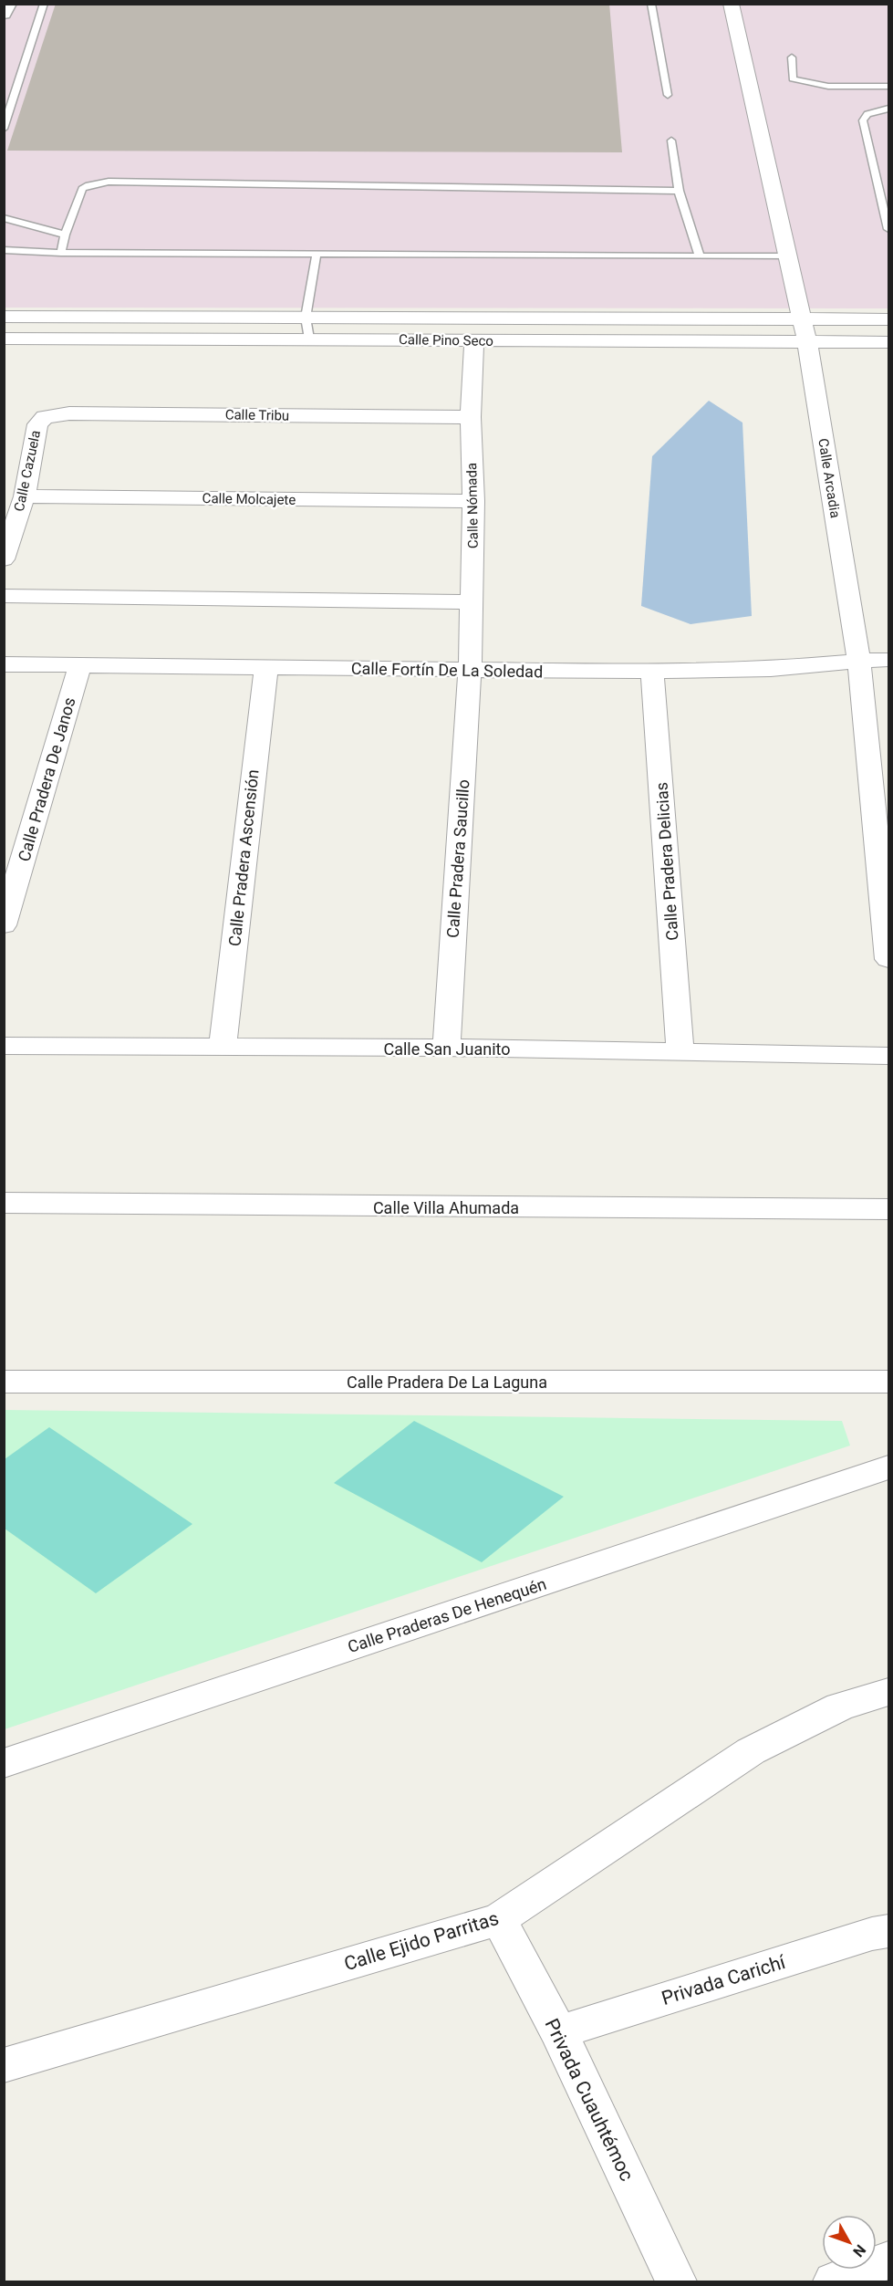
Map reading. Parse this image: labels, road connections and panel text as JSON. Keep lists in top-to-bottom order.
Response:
{
  "streets": {
    "street": [
      "Calle Pino Seco",
      "Calle Tribu",
      "Calle Cazuela",
      "Calle Arcadia",
      "Calle Molcajete",
      "Calle Nómada",
      "Calle Fortín De La Soledad",
      "Calle Pradera De Janos",
      "Calle Pradera Ascensión",
      "Calle Pradera Saucillo",
      "Calle Pradera Delicias",
      "Calle San Juanito",
      "Calle Villa Ahumada",
      "Calle Pradera De La Laguna",
      "Calle Praderas De Henequén",
      "Calle Ejido Parritas",
      "Privada Carichí",
      "Privada Cuauhtémoc"
    ]
  },
  "crossings": [
    ["Calle Pino Seco", "Calle Arcadia"],
    ["Calle Pino Seco", "Calle Nómada"],
    ["Calle Tribu", "Calle Cazuela"],
    ["Calle Tribu", "Calle Nómada"],
    ["Calle Cazuela", "Calle Molcajete"],
    ["Calle Arcadia", "Calle Fortín De La Soledad"],
    ["Calle Molcajete", "Calle Nómada"],
    ["Calle Nómada", "Calle Fortín De La Soledad"],
    ["Calle Nómada", "Calle Pradera Saucillo"],
    ["Calle Fortín De La Soledad", "Calle Pradera De Janos"],
    ["Calle Fortín De La Soledad", "Calle Pradera Ascensión"],
    ["Calle Fortín De La Soledad", "Calle Pradera Saucillo"],
    ["Calle Fortín De La Soledad", "Calle Pradera Delicias"],
    ["Calle Pradera Ascensión", "Calle San Juanito"],
    ["Calle Pradera Saucillo", "Calle San Juanito"],
    ["Calle Pradera Delicias", "Calle San Juanito"],
    ["Calle Ejido Parritas", "Privada Cuauhtémoc"],
    ["Privada Carichí", "Privada Cuauhtémoc"]
  ],
  "north": "bottom right"
}
